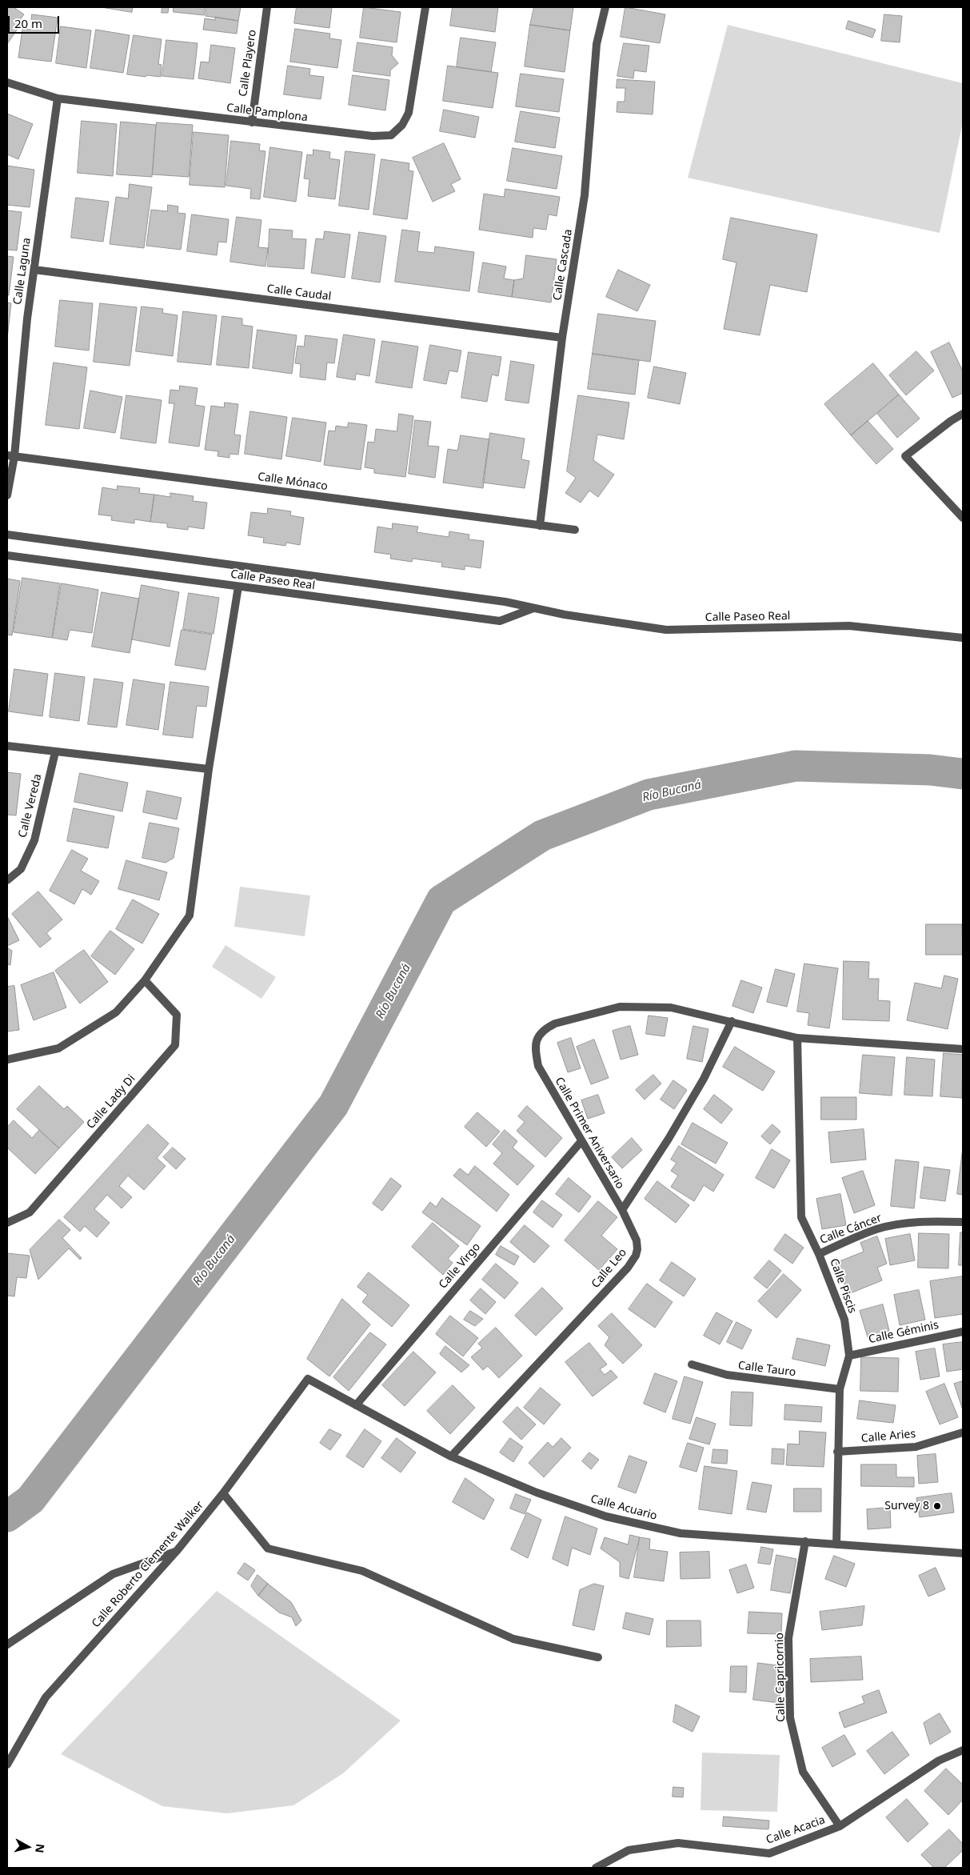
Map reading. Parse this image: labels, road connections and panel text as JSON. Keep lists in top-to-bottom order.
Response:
{
  "streets": {
    "street": [
      "Calle Playero",
      "Calle Pamplona",
      "Calle Cascada",
      "Calle Laguna",
      "Calle Caudal",
      "Calle Mónaco",
      "Calle Paseo Real",
      "Calle Vereda",
      "Calle Lady Di",
      "Calle Primer Aniversario",
      "Calle Cáncer",
      "Calle Virgo",
      "Calle Leo",
      "Calle Piscis",
      "Calle Géminis",
      "Calle Tauro",
      "Calle Aries",
      "Calle Acuario",
      "Calle Roberto Clemente Walker",
      "Calle Capricornio",
      "Calle Acacia"
    ]
  },
  "crossings": [
    ["Calle Playero", "Calle Pamplona"],
    ["Calle Pamplona", "Calle Laguna"],
    ["Calle Cascada", "Calle Caudal"],
    ["Calle Cascada", "Calle Mónaco"],
    ["Calle Laguna", "Calle Caudal"],
    ["Calle Laguna", "Calle Mónaco"],
    ["Calle Primer Aniversario", "Calle Virgo"],
    ["Calle Primer Aniversario", "Calle Leo"],
    ["Calle Cáncer", "Calle Piscis"],
    ["Calle Virgo", "Calle Acuario"],
    ["Calle Leo", "Calle Acuario"],
    ["Calle Piscis", "Calle Géminis"],
    ["Calle Piscis", "Calle Tauro"],
    ["Calle Piscis", "Calle Aries"],
    ["Calle Piscis", "Calle Acuario"],
    ["Calle Acuario", "Calle Roberto Clemente Walker"],
    ["Calle Acuario", "Calle Capricornio"],
    ["Calle Capricornio", "Calle Acacia"]
  ],
  "water": ["Río Bucaná"],
  "places": ["Survey 8"],
  "scale_bar": "20 m",
  "north": "right"
}
